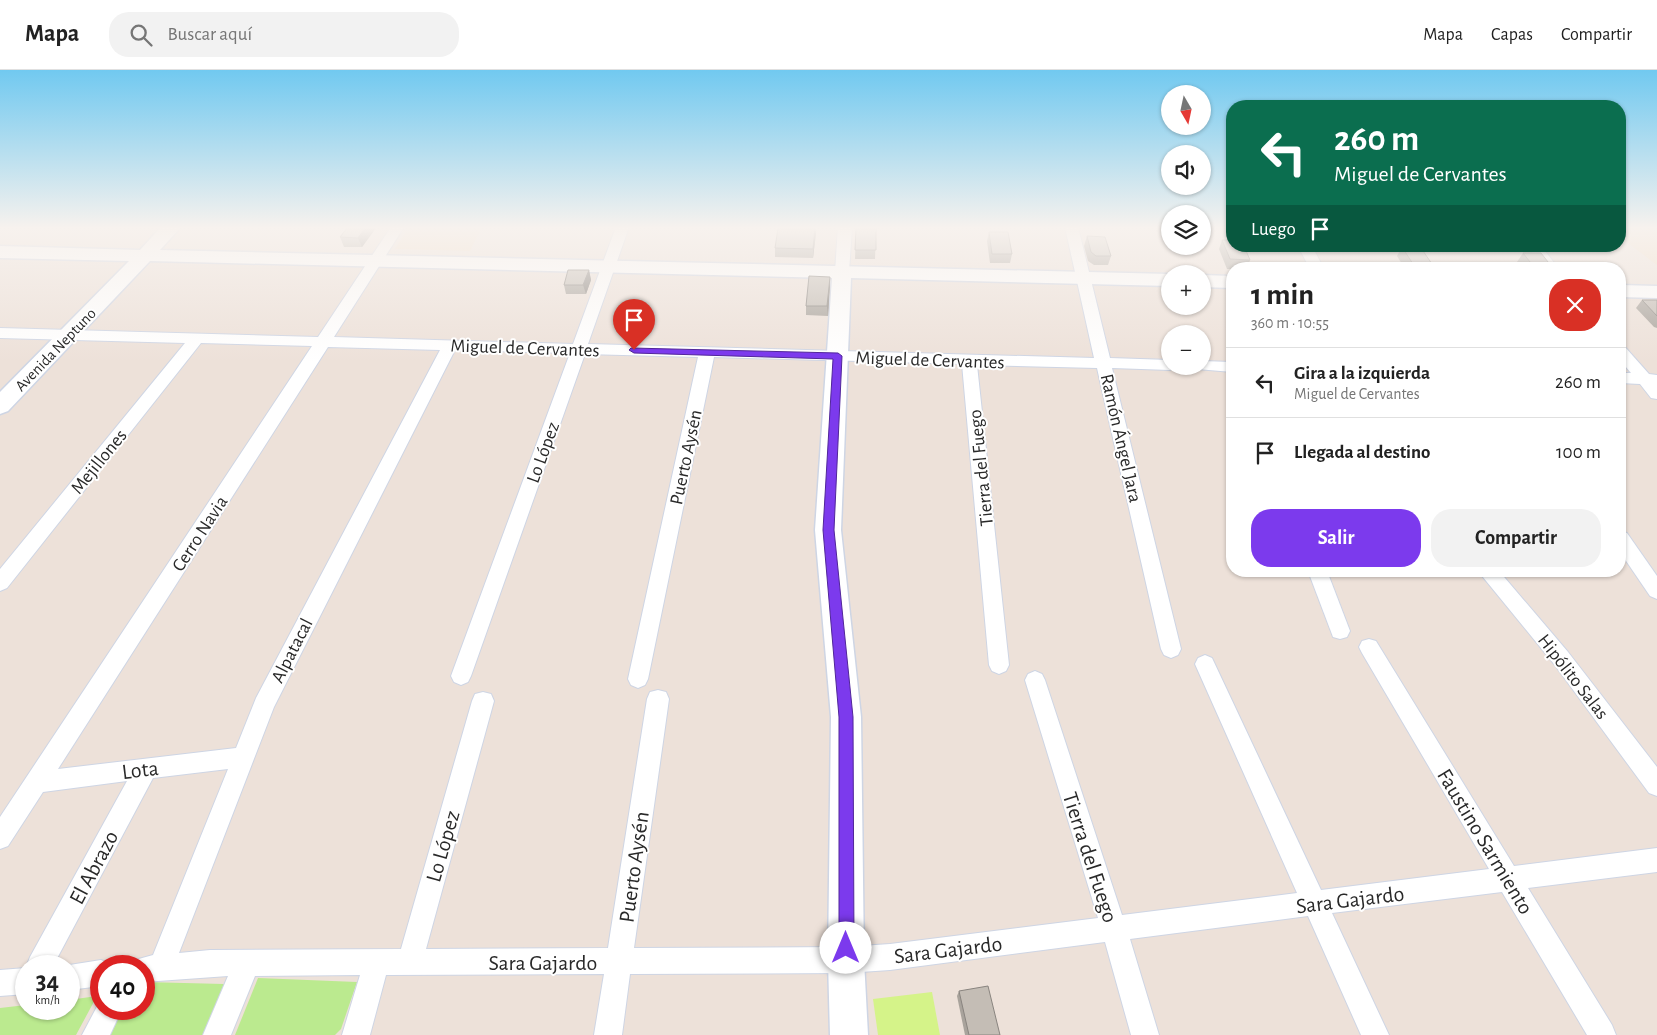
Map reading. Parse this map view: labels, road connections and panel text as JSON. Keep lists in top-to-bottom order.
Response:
{
  "streets": {
    "main road": ["Avenida Neptuno"],
    "street": [
      "Miguel de Cervantes",
      "Ramón Ángel Jara",
      "Lo López",
      "Puerto Aysén",
      "Mejillones",
      "Tierra del Fuego",
      "Cerro Navia",
      "Alpatacal",
      "Hipólito Salas",
      "Lota",
      "Faustino Sarmiento",
      "El Abrazo",
      "Sara Gajardo"
    ]
  },
  "crossings": [
    ["Miguel de Cervantes", "Avenida Neptuno"],
    ["Miguel de Cervantes", "Ramón Ángel Jara"],
    ["Miguel de Cervantes", "Lo López"],
    ["Miguel de Cervantes", "Puerto Aysén"],
    ["Miguel de Cervantes", "Mejillones"],
    ["Miguel de Cervantes", "Tierra del Fuego"],
    ["Miguel de Cervantes", "Cerro Navia"],
    ["Miguel de Cervantes", "Alpatacal"],
    ["Lo López", "Sara Gajardo"],
    ["Puerto Aysén", "Sara Gajardo"],
    ["Tierra del Fuego", "Sara Gajardo"],
    ["Cerro Navia", "Lota"],
    ["Alpatacal", "Lota"],
    ["Lota", "El Abrazo"],
    ["Faustino Sarmiento", "Sara Gajardo"]
  ],
  "north": "bottom",
  "page": {
    "header": "Mapa",
    "search": "Buscar aquí",
    "nav": ["Mapa", "Capas", "Compartir"],
    "map_buttons": ["+", "−"],
    "turn": ["260 m", "Miguel de Cervantes"],
    "then": "Luego",
    "heading": ["1 min", "360 m · 10:55"],
    "list": [
      {
        "name": "Gira a la izquierda",
        "note": "Miguel de Cervantes",
        "value": "260 m"
      },
      {
        "name": "Llegada al destino",
        "value": "100 m"
      }
    ],
    "buttons": ["Salir", "Compartir"],
    "speed": "34 km/h",
    "limit": "40"
  }
}
